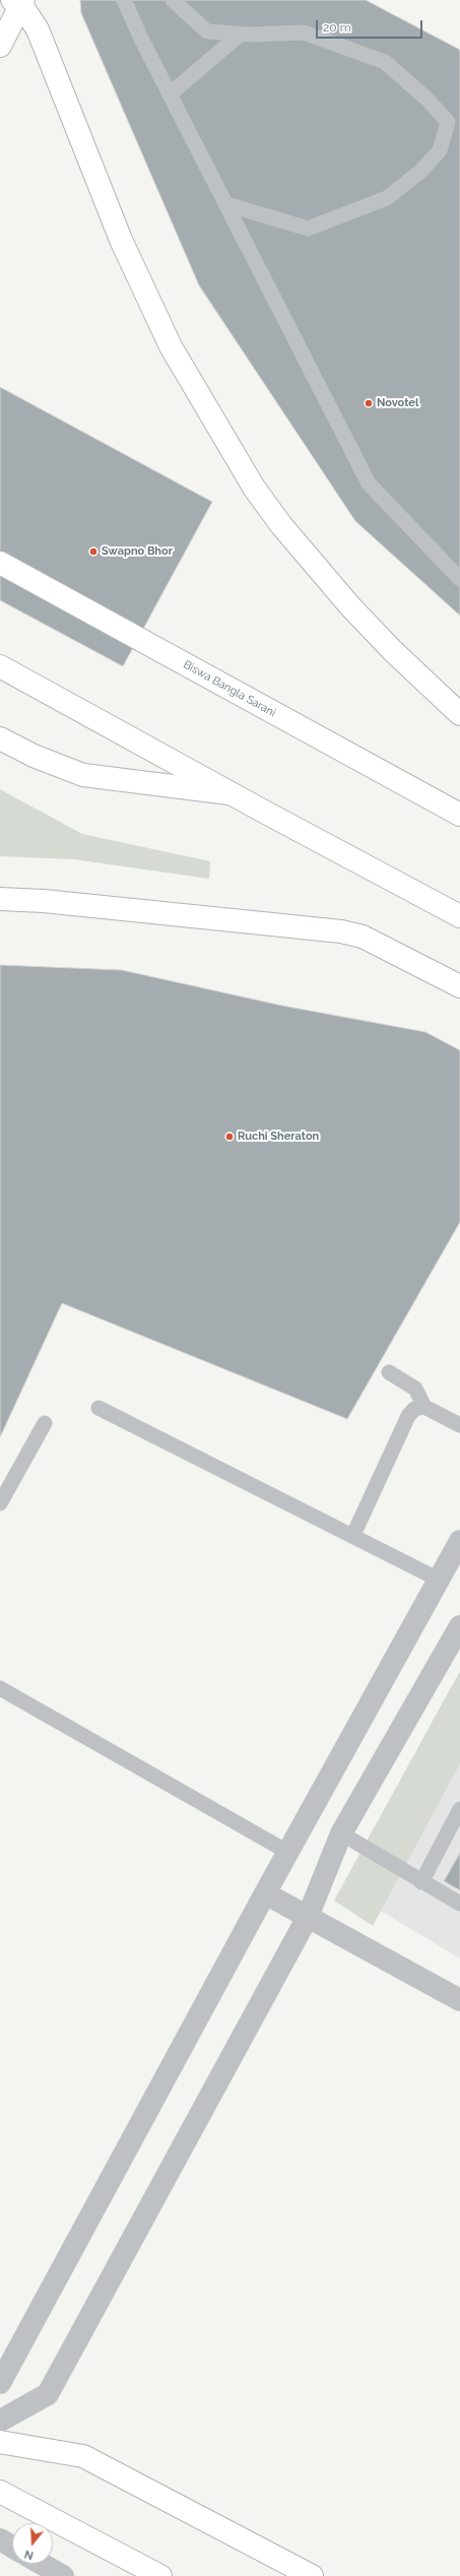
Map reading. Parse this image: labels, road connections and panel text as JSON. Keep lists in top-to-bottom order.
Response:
{
  "streets": {
    "street": ["Biswa Bangla Sarani"]
  },
  "places": ["Novotel", "Swapno Bhor", "Ruchi Sheraton"],
  "scale_bar": "20 m",
  "north": "bottom"
}
